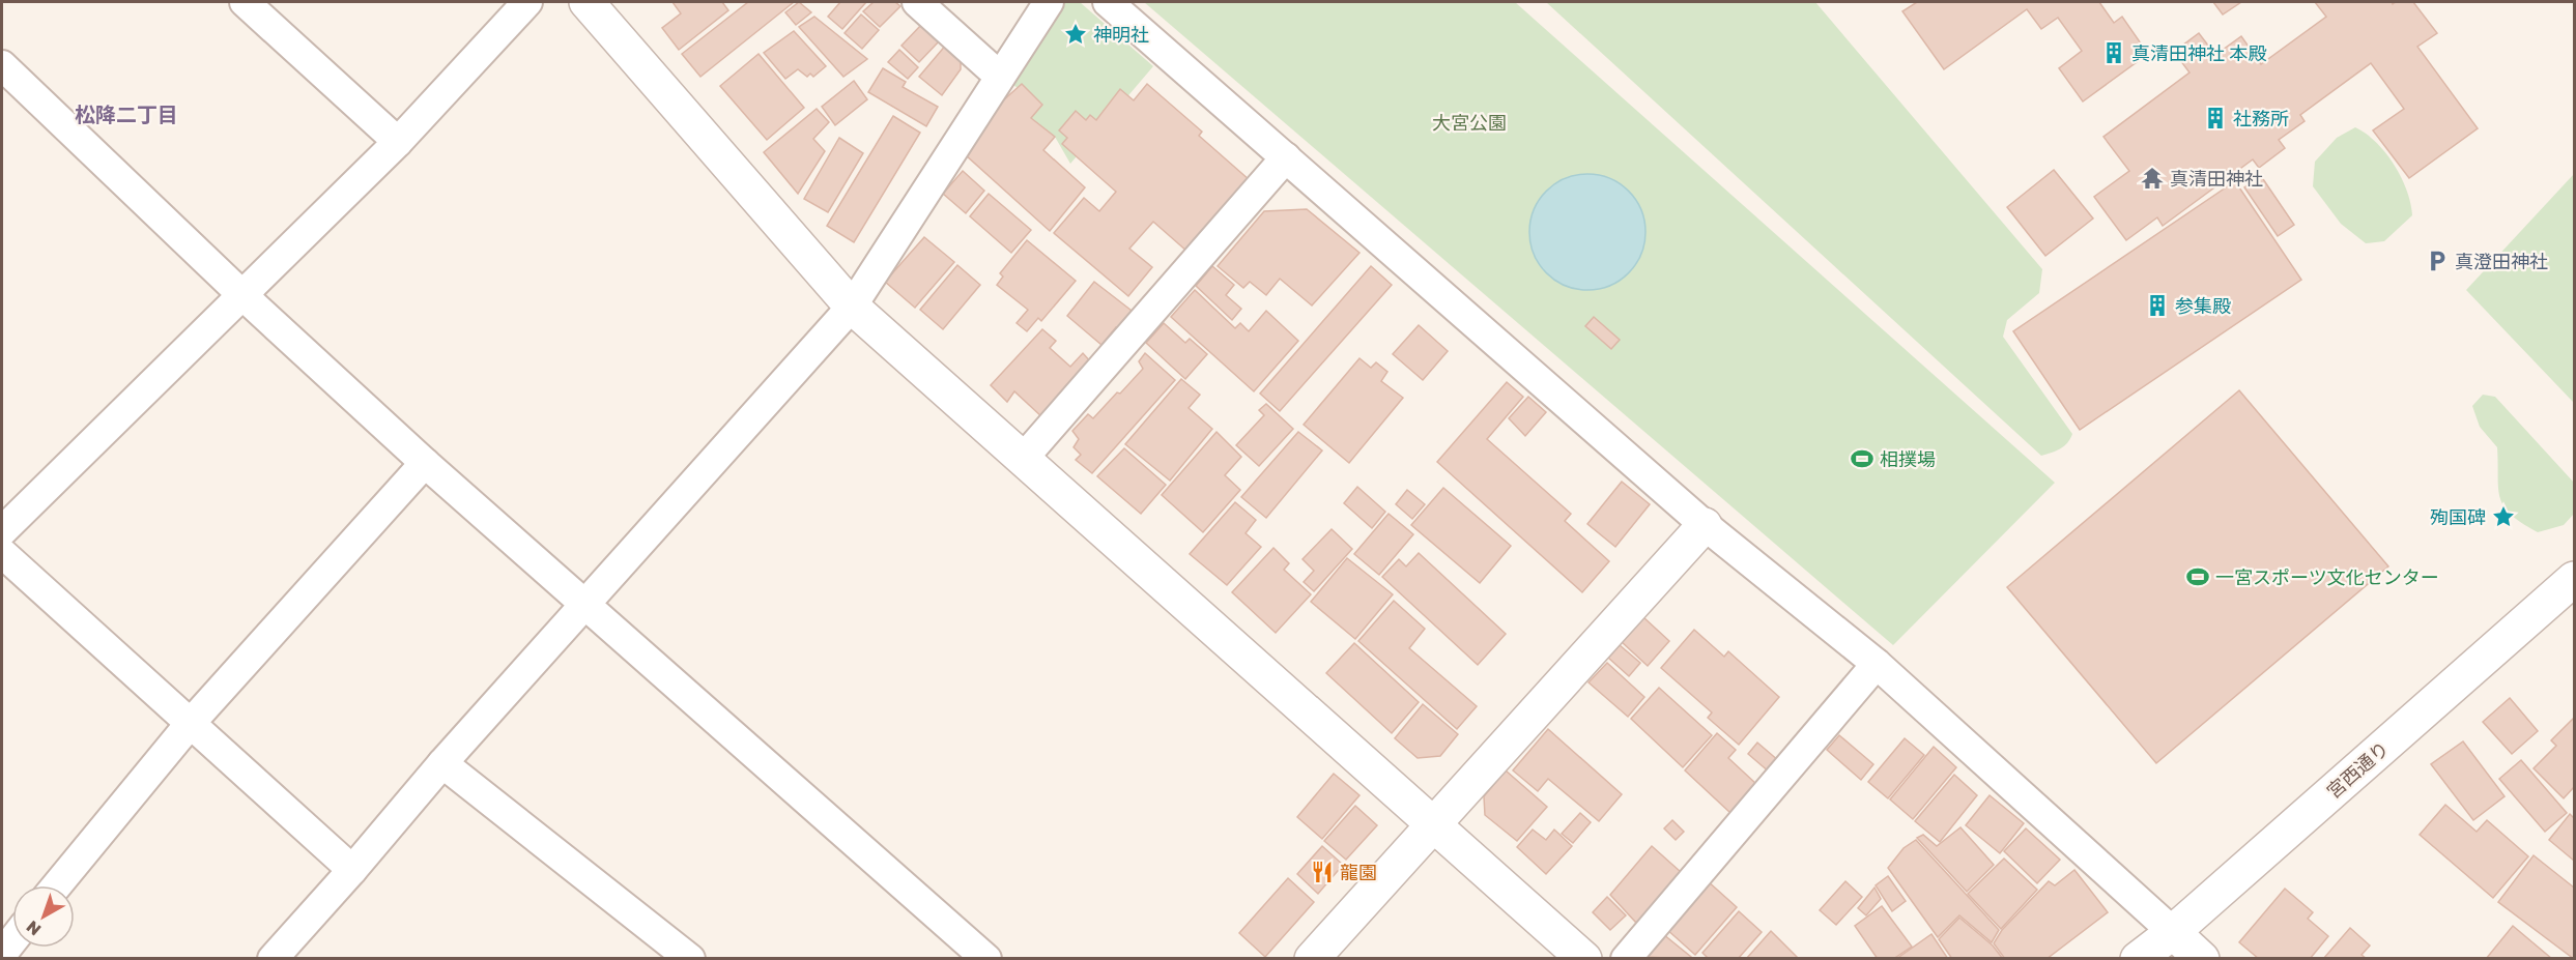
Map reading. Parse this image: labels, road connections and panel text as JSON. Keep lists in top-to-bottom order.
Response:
{
  "streets": {
    "street": ["宮西通り"]
  },
  "districts": ["松降二丁目"],
  "parks": ["大宮公園"],
  "places": {
    "place": ["神明社", "殉国碑"],
    "building": ["真清田神社 本殿", "社務所", "参集殿"],
    "temple": ["真清田神社"],
    "parking": ["真澄田神社"],
    "sports": ["相撲場", "一宮スポーツ文化センター"],
    "restaurant": ["龍園"]
  },
  "north": "bottom left"
}
